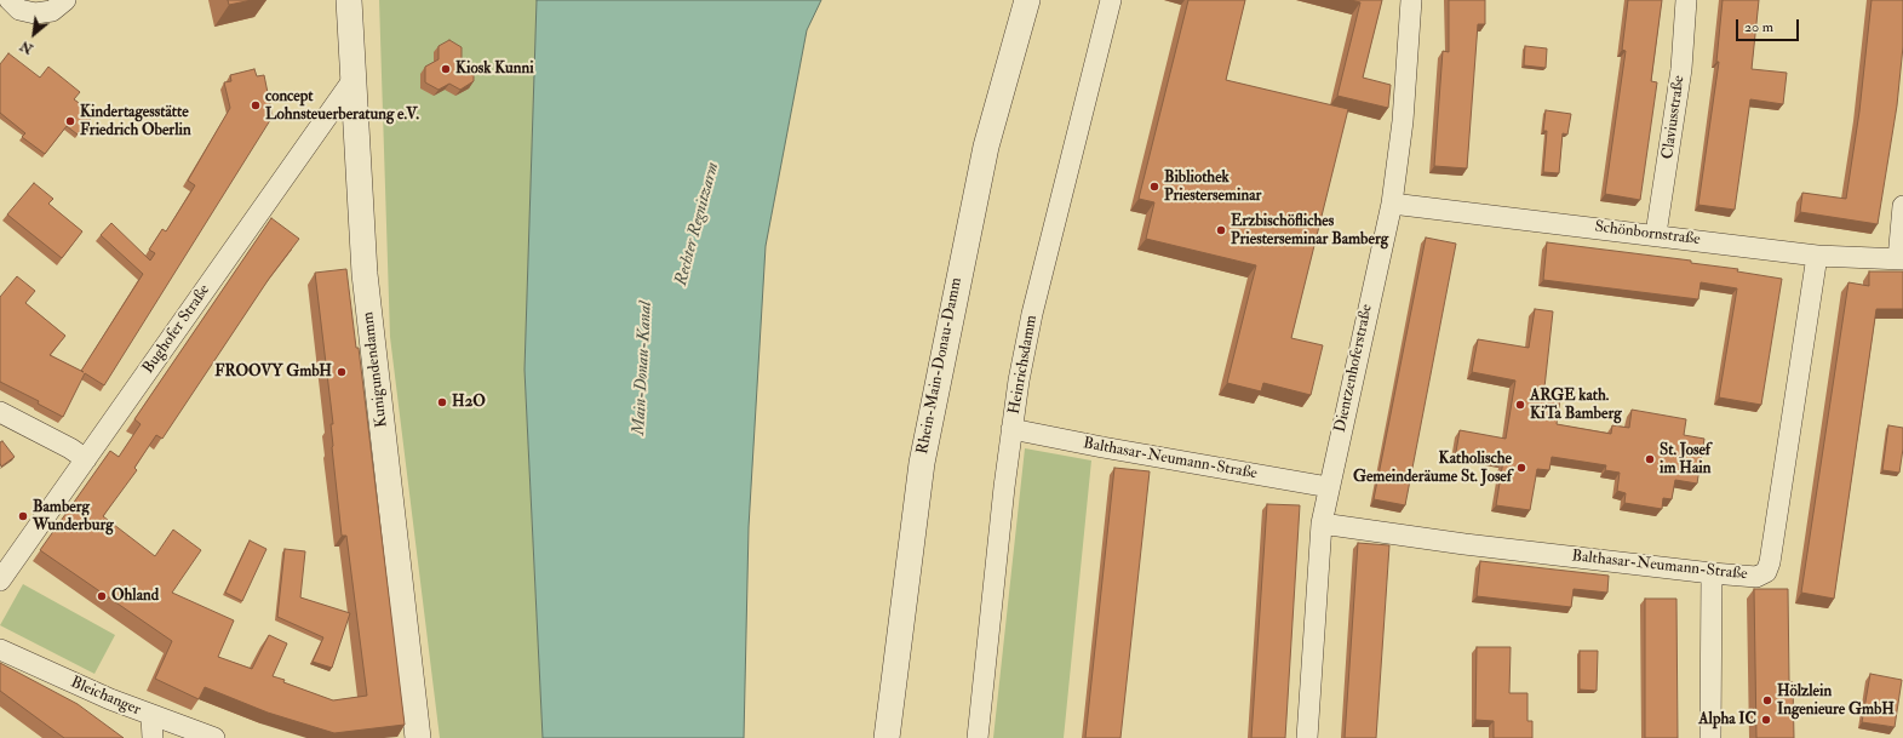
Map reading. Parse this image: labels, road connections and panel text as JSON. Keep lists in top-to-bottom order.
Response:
{
  "streets": {
    "street": [
      "Claviusstraße",
      "Schönbornstraße",
      "Bughofer Straße",
      "Heinrichsdamm",
      "Rhein-Main-Donau-Damm",
      "Dientzenhoferstraße",
      "Kunigundendamm",
      "Balthasar-Neumann-Straße",
      "Bleichanger"
    ]
  },
  "crossings": [
    ["Claviusstraße", "Schönbornstraße"],
    ["Schönbornstraße", "Dientzenhoferstraße"],
    ["Schönbornstraße", "Balthasar-Neumann-Straße"],
    ["Bughofer Straße", "Kunigundendamm"],
    ["Heinrichsdamm", "Balthasar-Neumann-Straße"],
    ["Dientzenhoferstraße", "Balthasar-Neumann-Straße"]
  ],
  "water": ["Rechter Regnitzarm", "Main-Donau-Kanal"],
  "places": [
    "Kiosk Kunni",
    "concept Lohnsteuerberatung e.V.",
    "Kindertagesstätte Friedrich Oberlin",
    "Bibliothek Priesterseminar",
    "Erzbischöfliches Priesterseminar Bamberg",
    "FROOVY GmbH",
    "H2O",
    "ARGE kath. KiTa Bamberg",
    "St. Josef im Hain",
    "Katholische Gemeinderäume St. Josef",
    "Bamberg Wunderburg",
    "Ohland",
    "Hölzlein Ingenieure GmbH",
    "Alpha IC"
  ],
  "scale_bar": "20 m",
  "north": "bottom left"
}
